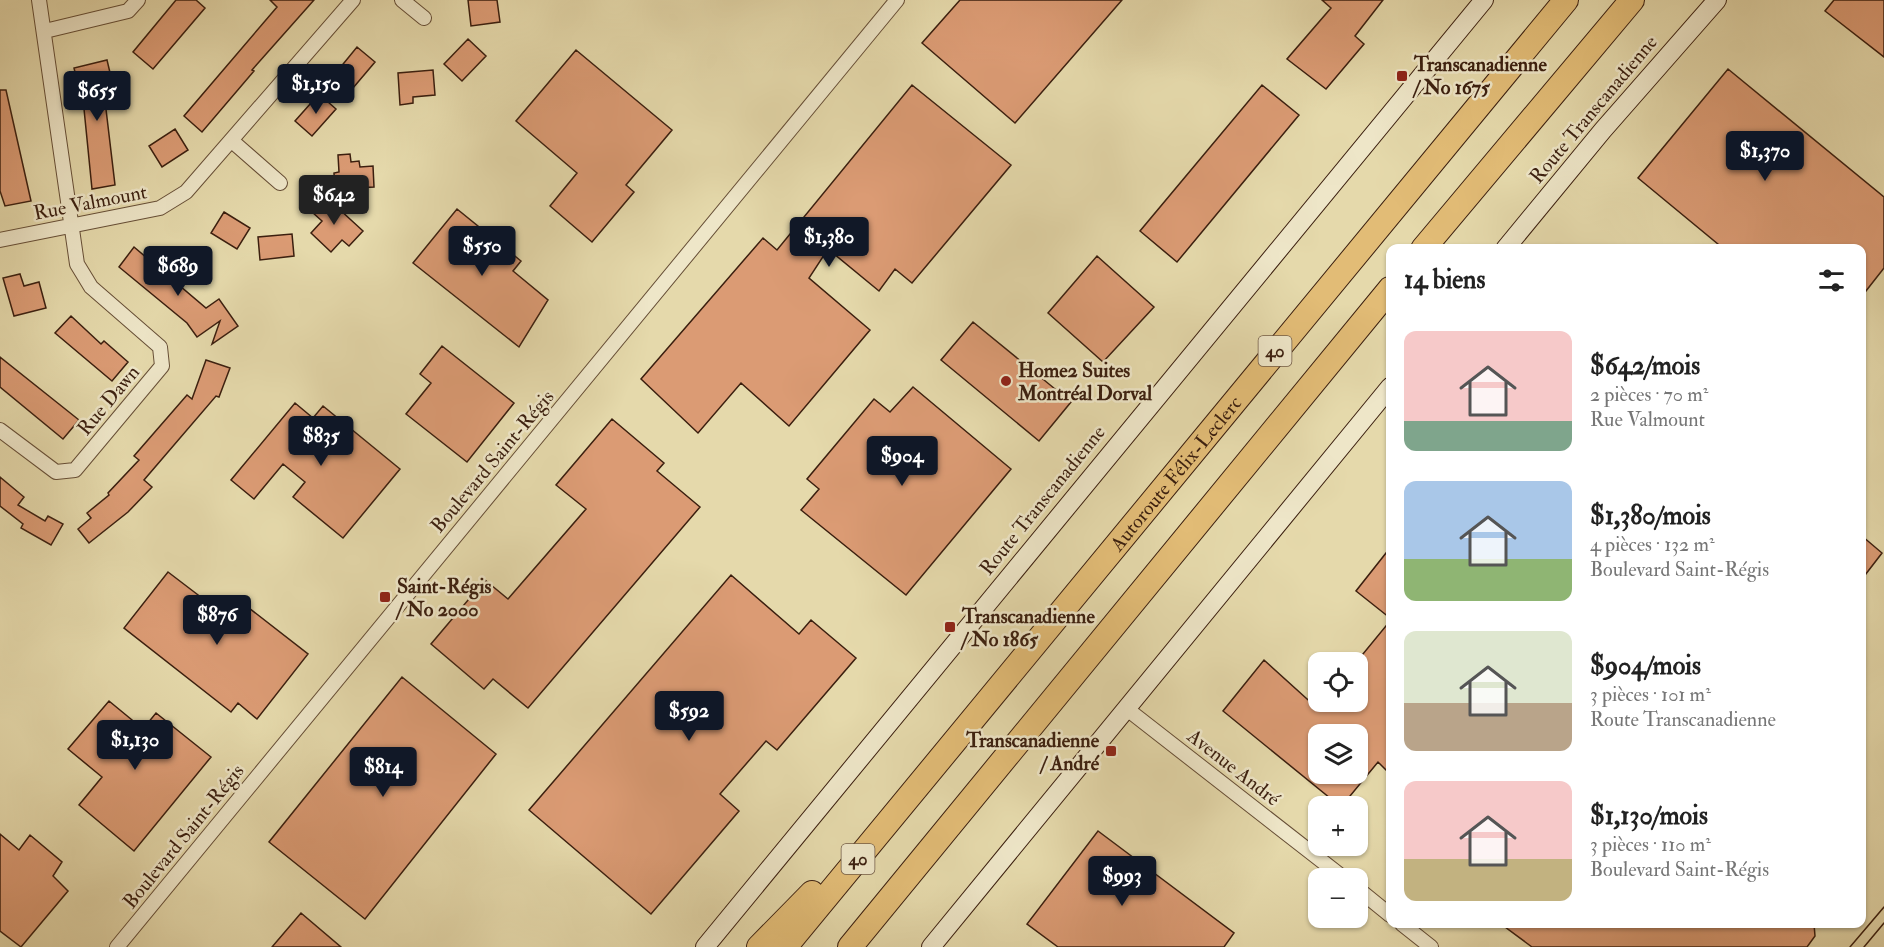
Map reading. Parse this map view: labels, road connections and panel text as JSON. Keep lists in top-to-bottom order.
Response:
{
  "streets": {
    "highway": ["40", "Autoroute Félix-Leclerc"],
    "main road": ["Route Transcanadienne"],
    "street": [
      "Rue Valmount",
      "Rue Dawn",
      "Boulevard Saint-Régis",
      "Avenue André"
    ]
  },
  "crossings": [
    ["Rue Valmount", "Rue Dawn"]
  ],
  "places": {
    "transit": [
      "Transcanadienne / No 1675",
      "Saint-Régis / No 2000",
      "Transcanadienne / No 1865",
      "Transcanadienne / André"
    ],
    "other": ["Home2 Suites Montréal Dorval"]
  },
  "page": {
    "price": [
      "$1,150",
      "$655",
      "$1,370",
      "$642",
      "$1,380",
      "$550",
      "$689",
      "$835",
      "$904",
      "$876",
      "$592",
      "$1,130",
      "$814",
      "$993"
    ],
    "heading": "14 biens",
    "list": [
      {
        "name": "$642/mois",
        "note": "2 pièces · 70 m² · Rue Valmount"
      },
      {
        "name": "$1,380/mois",
        "note": "4 pièces · 132 m² · Boulevard Saint-Régis"
      },
      {
        "name": "$904/mois",
        "note": "3 pièces · 101 m² · Route Transcanadienne"
      },
      {
        "name": "$1,130/mois",
        "note": "3 pièces · 110 m² · Boulevard Saint-Régis"
      }
    ],
    "map_buttons": ["+", "−"]
  }
}
